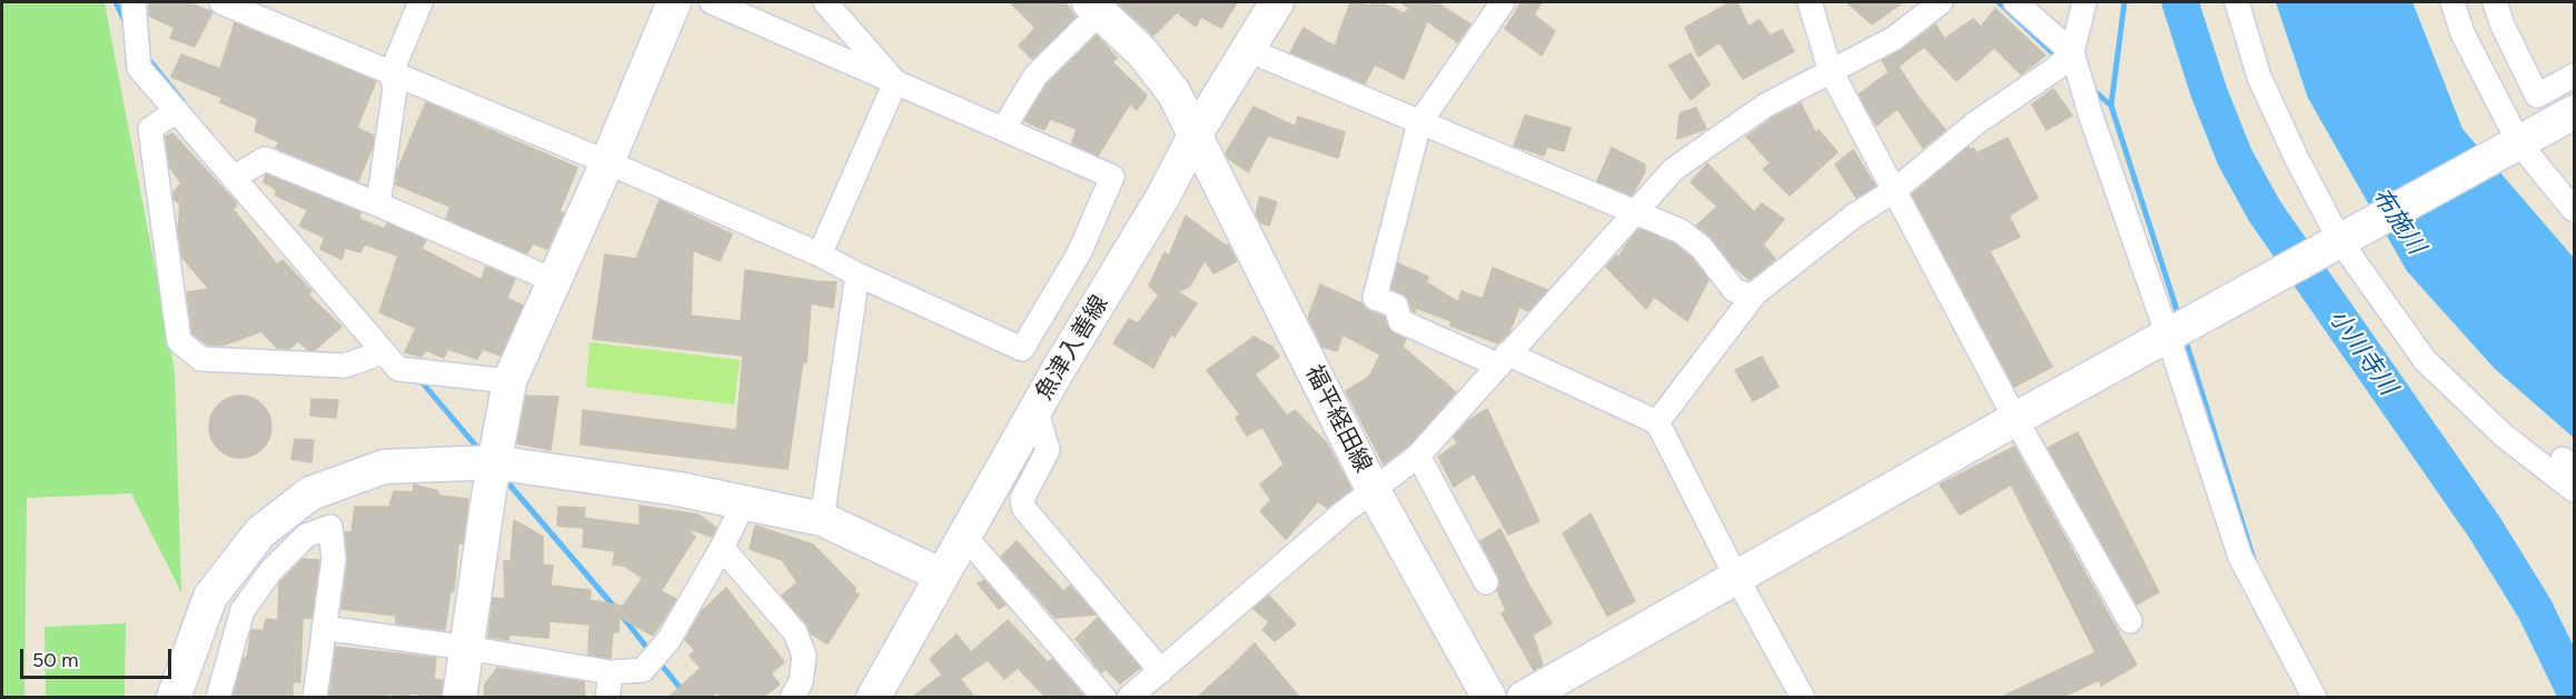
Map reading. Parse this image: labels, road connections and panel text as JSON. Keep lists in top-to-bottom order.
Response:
{
  "streets": {
    "street": ["魚津入善線", "福平経田線"]
  },
  "crossings": [
    ["魚津入善線", "福平経田線"]
  ],
  "water": ["布施川", "小川寺川"],
  "scale_bar": "50 m"
}
